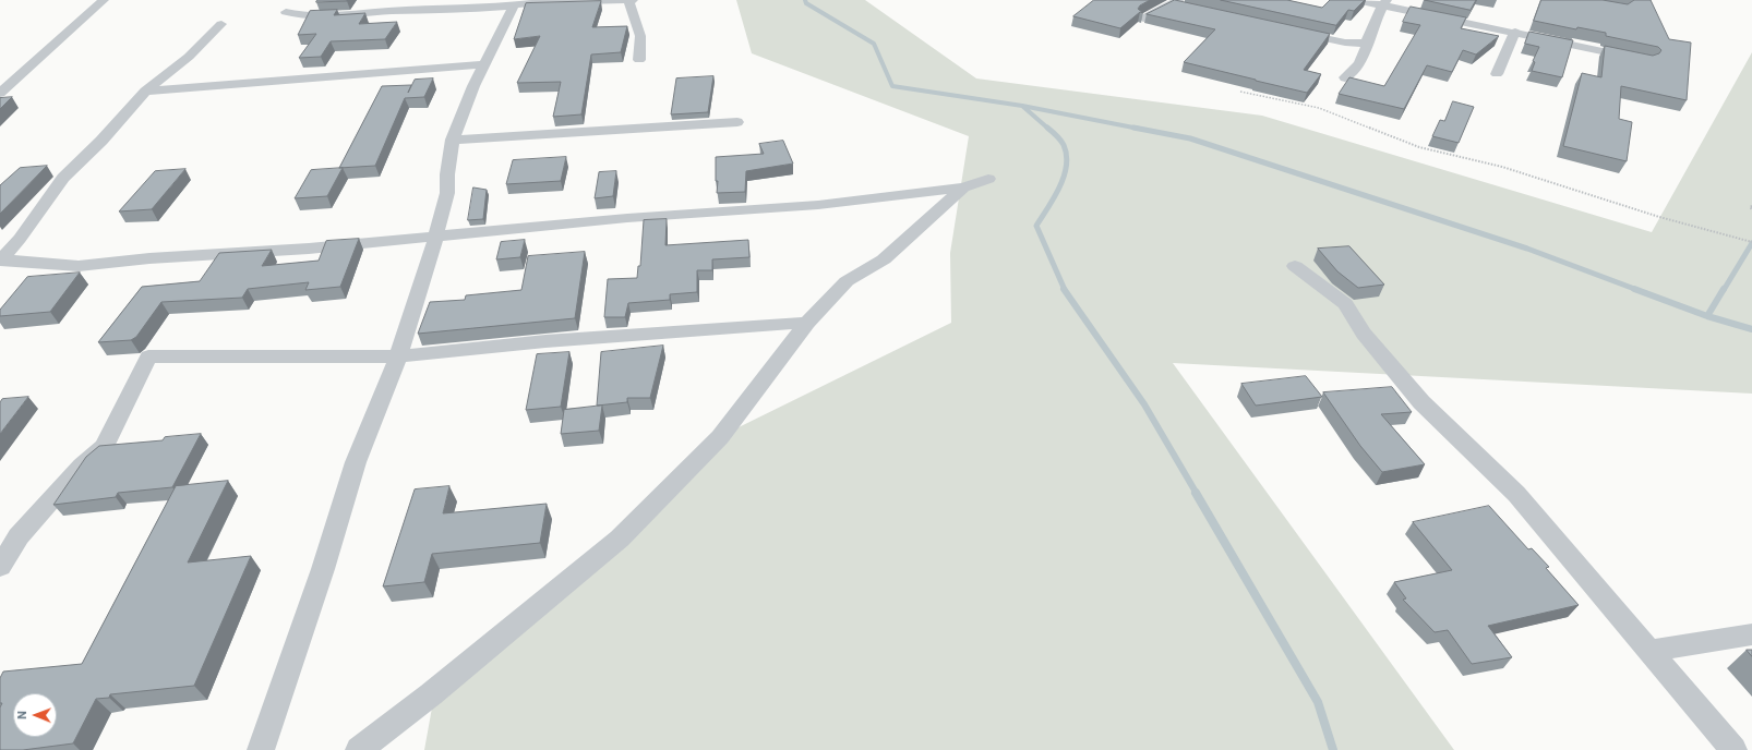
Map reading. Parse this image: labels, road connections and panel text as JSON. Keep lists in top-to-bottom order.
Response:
{
  "north": "left"
}
